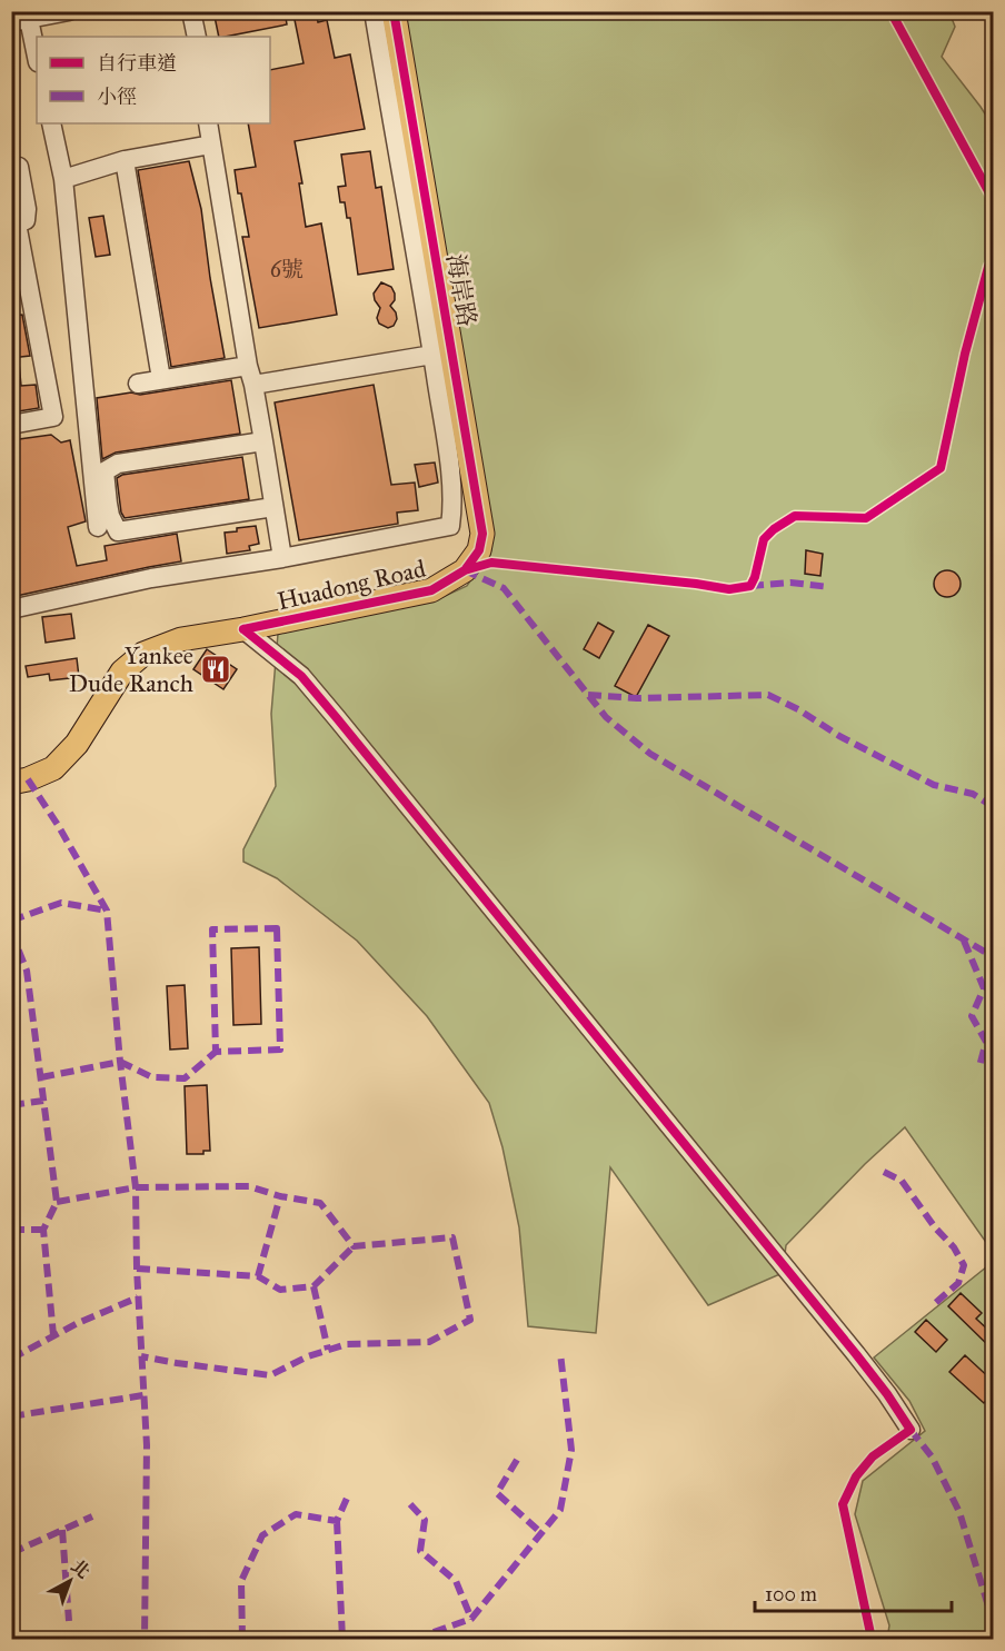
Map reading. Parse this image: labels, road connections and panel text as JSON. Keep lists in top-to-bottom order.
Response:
{
  "streets": {
    "main road": ["海岸路", "Huadong Road"]
  },
  "crossings": [
    ["海岸路", "Huadong Road"]
  ],
  "places": {
    "restaurant": ["Yankee Dude Ranch"]
  },
  "house_numbers": ["6號"],
  "legend": ["自行車道", "小徑"],
  "scale_bar": "100 m",
  "north": "top right"
}
